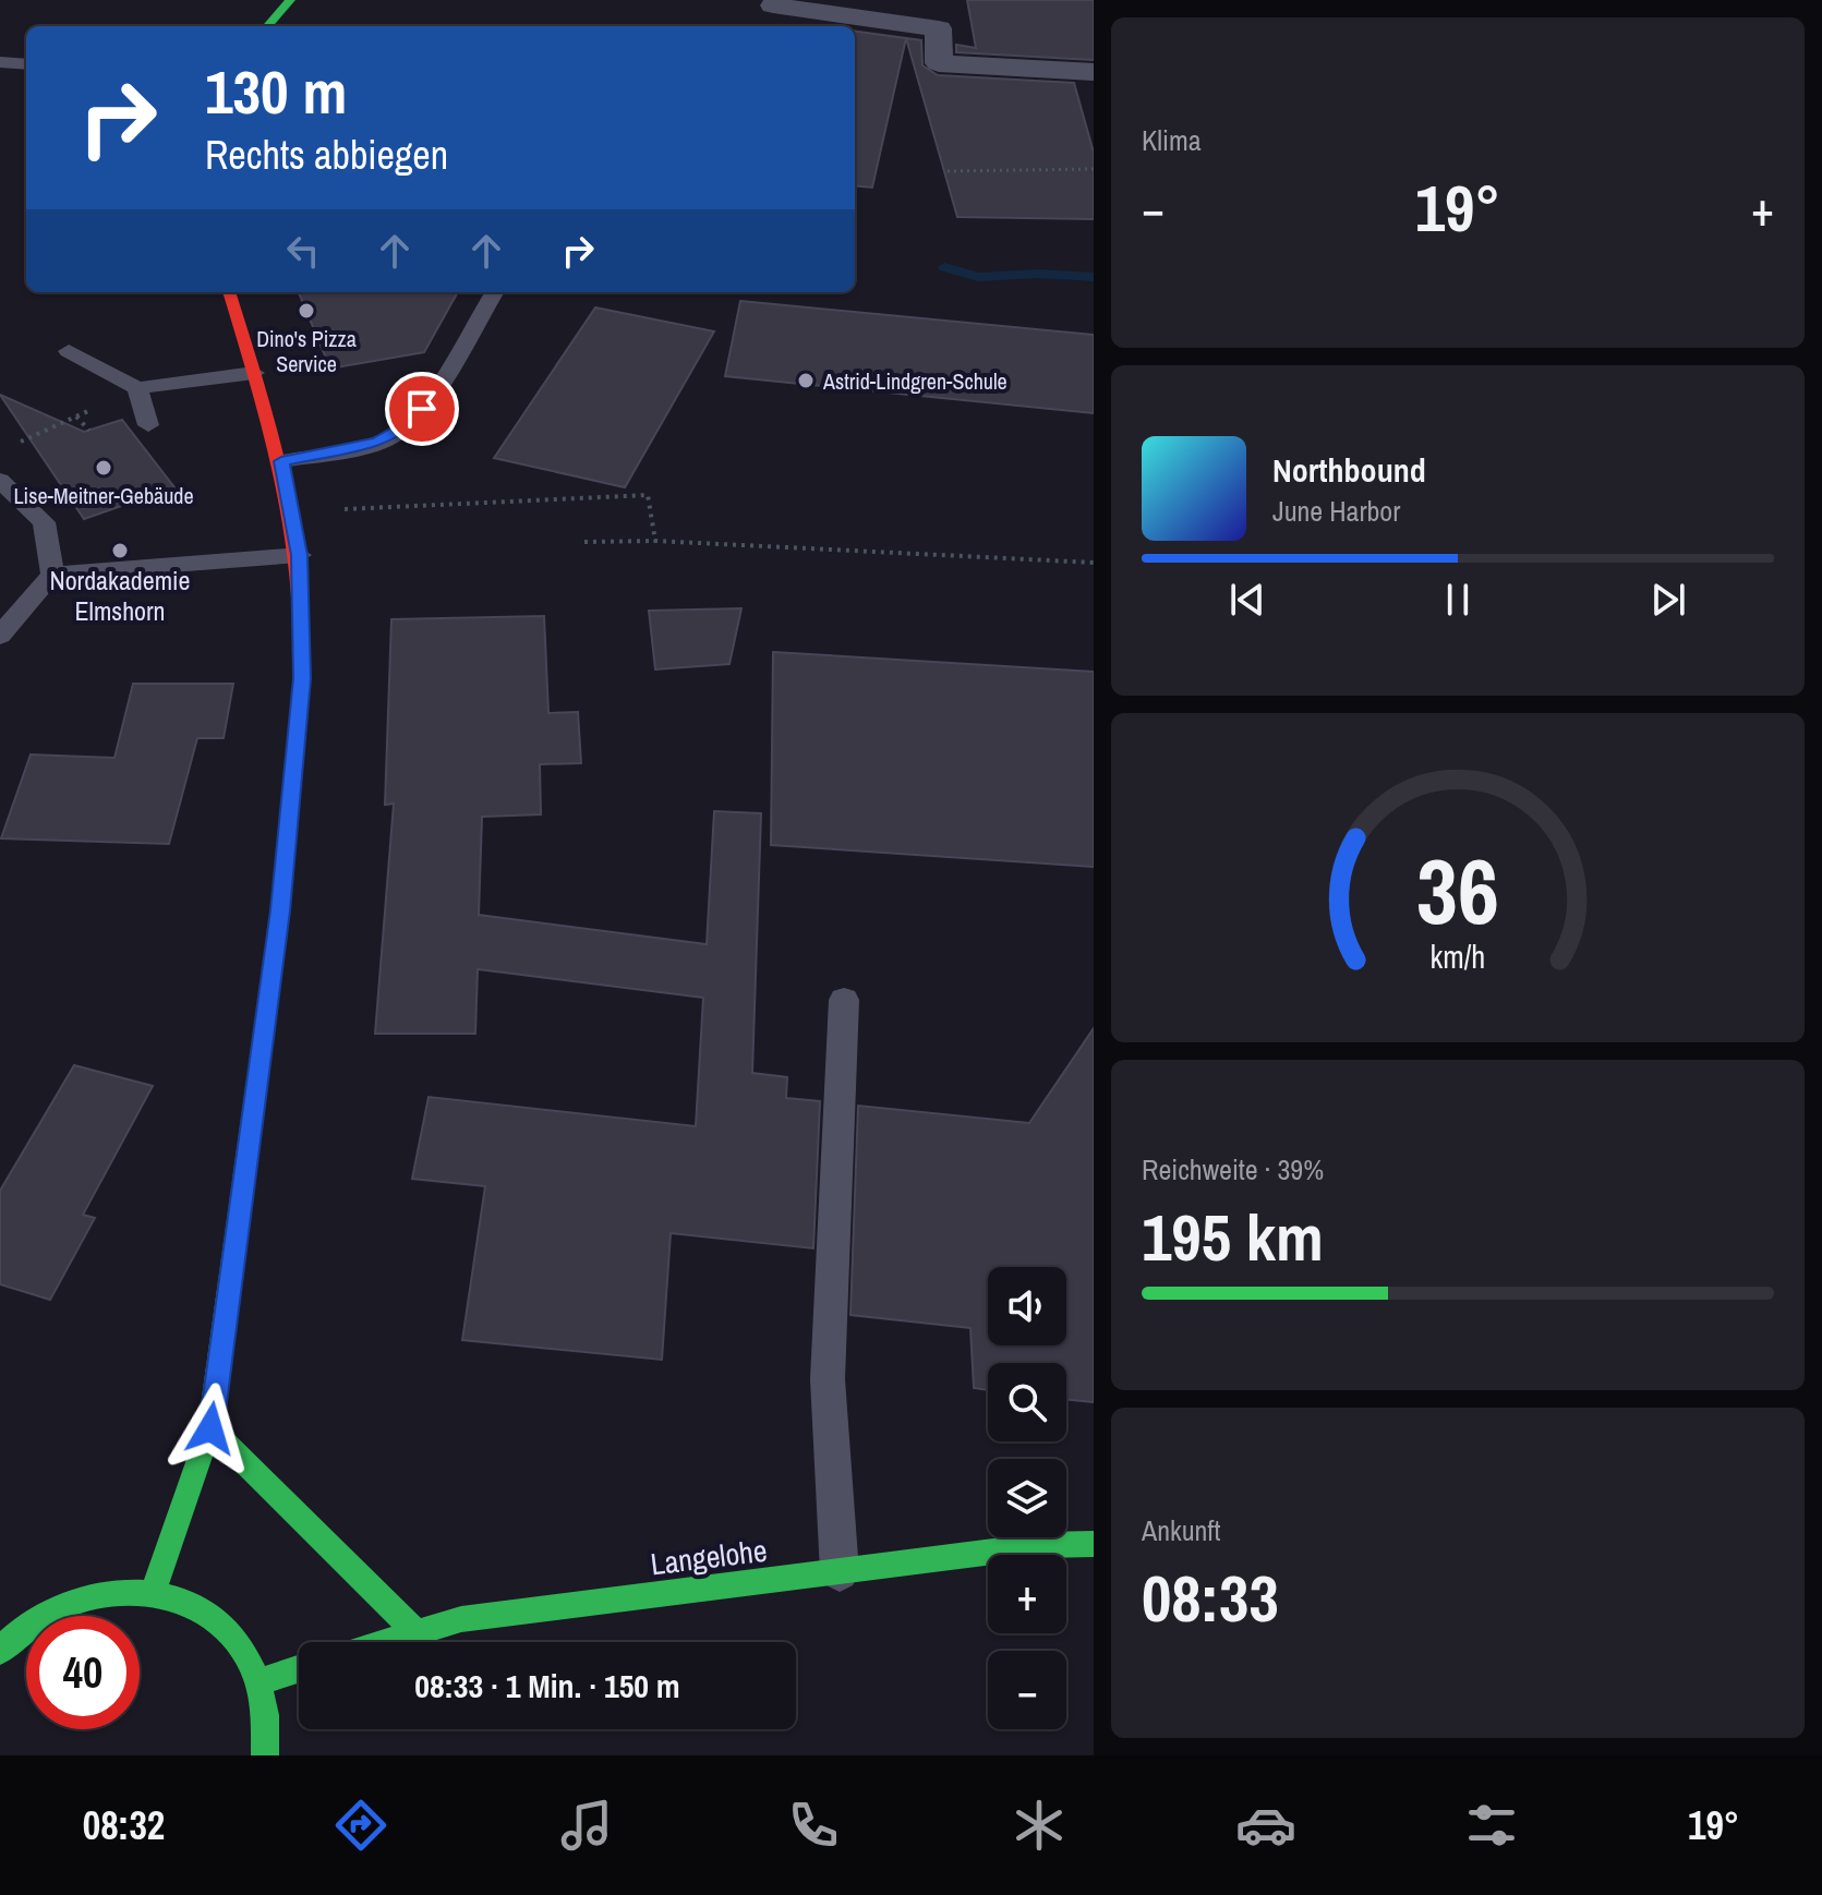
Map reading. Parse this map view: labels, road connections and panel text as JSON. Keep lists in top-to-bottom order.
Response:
{
  "streets": {
    "street": ["Langelohe"]
  },
  "places": [
    "Dino's Pizza Service",
    "Astrid-Lindgren-Schule",
    "Lise-Meitner-Gebäude",
    "Nordakademie Elmshorn"
  ],
  "page": {
    "tile": [
      "Klima",
      ["Reichweite · 39%", "195 km"],
      ["Ankunft", "08:33"]
    ],
    "turn": ["130 m", "Rechts abbiegen"],
    "heat": ["−", "19°", "+"],
    "song": ["Northbound", "June Harbor"],
    "map_buttons": ["+", "−"],
    "limit": "40",
    "trip": "08:33 · 1 Min. · 150 m",
    "tabs": ["08:32", "19°"],
    "gauge": ["36", "km/h"]
  }
}
